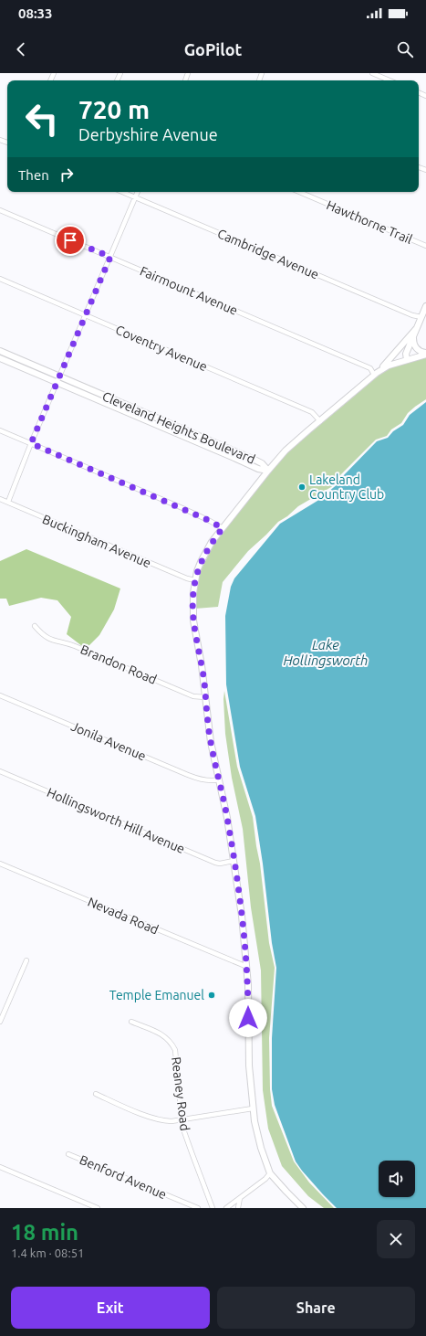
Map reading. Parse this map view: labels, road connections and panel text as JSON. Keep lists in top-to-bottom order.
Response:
{
  "streets": {
    "street": [
      "Hawthorne Trail",
      "Cambridge Avenue",
      "Fairmount Avenue",
      "Coventry Avenue",
      "Cleveland Heights Boulevard",
      "Buckingham Avenue",
      "Brandon Road",
      "Jonila Avenue",
      "Hollingsworth Hill Avenue",
      "Nevada Road",
      "Reaney Road",
      "Benford Avenue"
    ]
  },
  "water": ["Lake Hollingsworth"],
  "places": ["Lakeland Country Club", "Temple Emanuel"],
  "page": {
    "status": "08:33",
    "header": "GoPilot",
    "turn": ["720 m", "Derbyshire Avenue"],
    "then": "Then",
    "heading": ["18 min", "1.4 km · 08:51"],
    "buttons": ["Exit", "Share"]
  }
}
